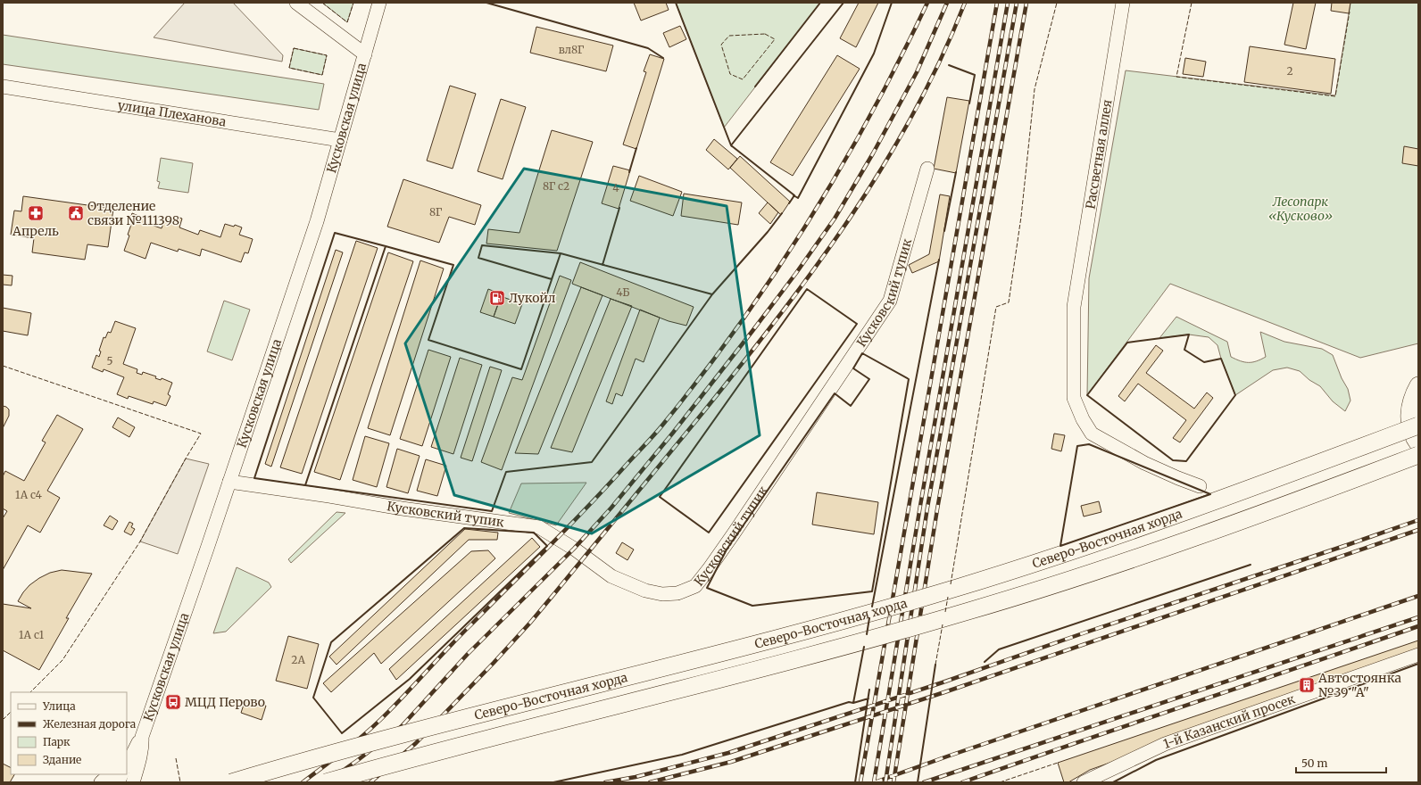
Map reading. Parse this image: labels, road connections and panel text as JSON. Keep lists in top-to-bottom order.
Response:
{
  "streets": {
    "main road": ["Северо-Восточная хорда"],
    "street": [
      "улица Плеханова",
      "Кусковская улица",
      "Рассветная аллея",
      "Кусковский тупик",
      "1-й Казанский просек"
    ]
  },
  "crossings": [
    ["улица Плеханова", "Кусковская улица"],
    ["Кусковская улица", "Кусковский тупик"]
  ],
  "parks": ["Лесопарк «Кусково»"],
  "places": {
    "pharmacy": ["Апрель"],
    "public building": ["Отделение связи №111398"],
    "fuel station": ["Лукойл"],
    "building": ["Автостоянка №39 \"А\""],
    "bus stop": ["МЦД Перово"]
  },
  "house_numbers": [
    "вл8Г",
    "2",
    "8Г с2",
    "4",
    "8Г",
    "4Б",
    "5",
    "1А с4",
    "1А с1",
    "2А"
  ],
  "legend": [
    "Улица",
    "Железная дорога",
    "Парк",
    "Здание"
  ],
  "scale_bar": "50 m"
}
